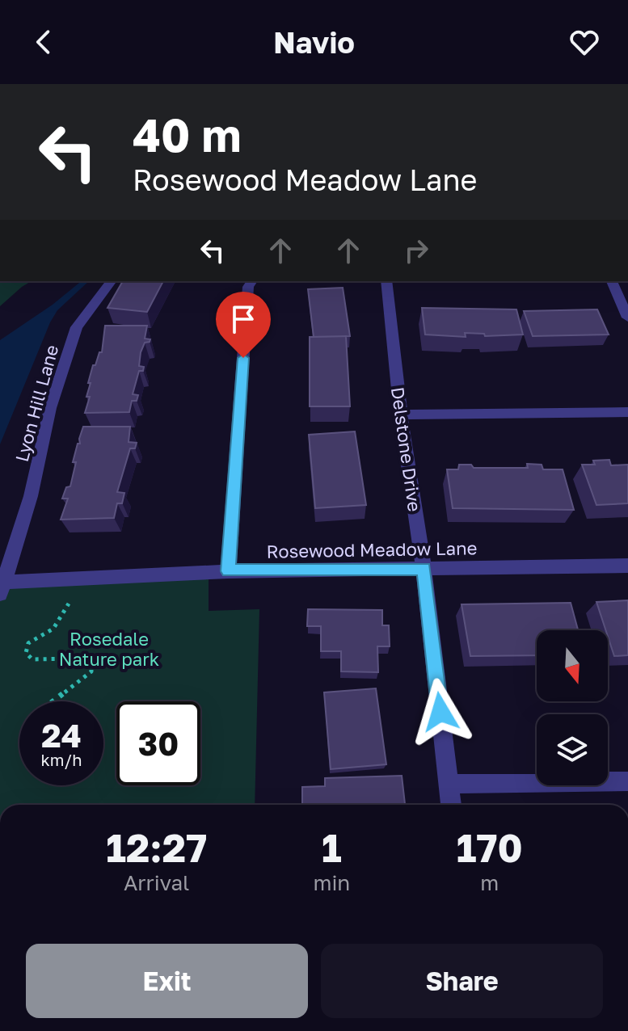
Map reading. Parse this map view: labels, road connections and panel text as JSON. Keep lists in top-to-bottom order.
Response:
{
  "streets": {
    "street": ["Lyon Hill Lane", "Delstone Drive", "Rosewood Meadow Lane"]
  },
  "crossings": [
    ["Lyon Hill Lane", "Rosewood Meadow Lane"],
    ["Delstone Drive", "Rosewood Meadow Lane"]
  ],
  "parks": ["Rosedale Nature park"],
  "north": "bottom",
  "page": {
    "header": "Navio",
    "turn": ["40 m", "Rosewood Meadow Lane"],
    "speed": "24 km/h",
    "limit": "30",
    "eta": [
      "12:27",
      "Arrival",
      "1",
      "min",
      "170",
      "m"
    ],
    "buttons": ["Exit", "Share"]
  }
}
